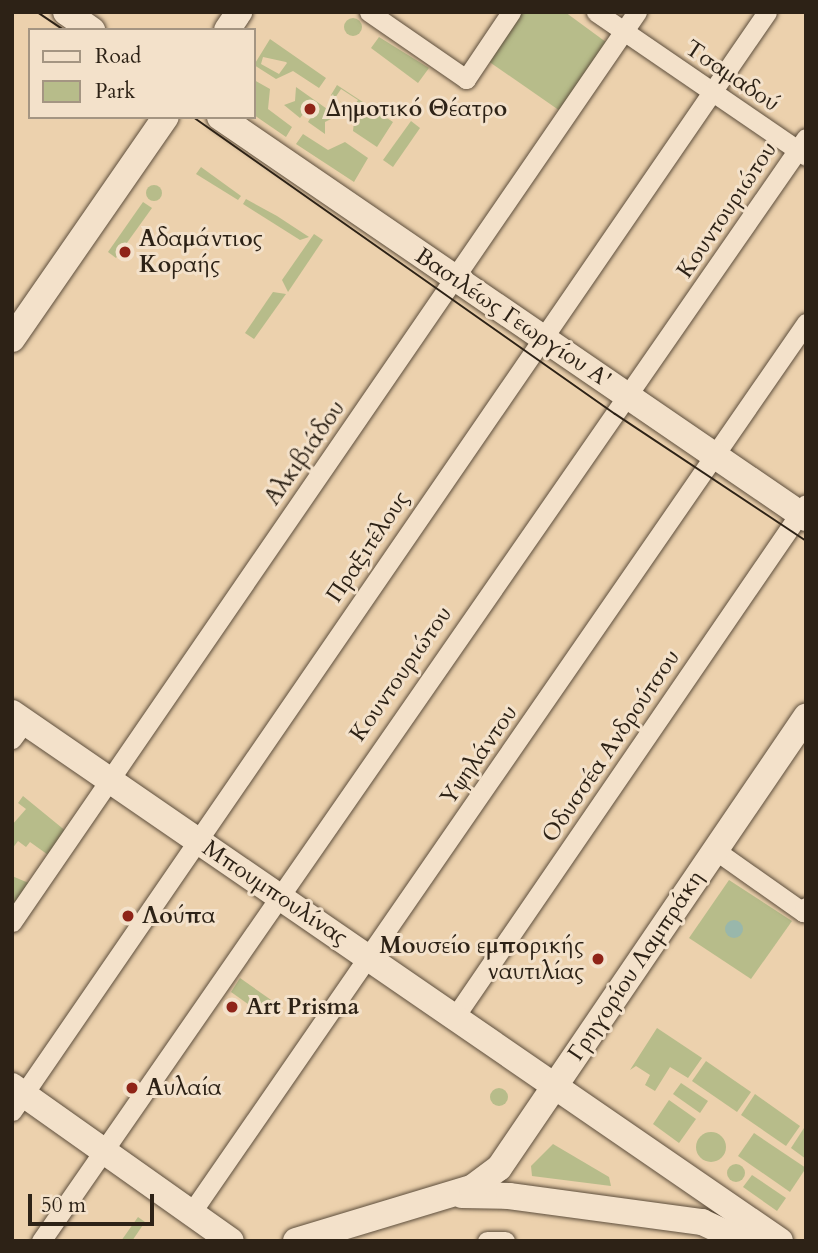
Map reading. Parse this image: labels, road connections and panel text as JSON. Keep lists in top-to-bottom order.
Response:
{
  "streets": {
    "main road": ["Βασιλέως Γεωργίου Α'", "Μπουμπουλίνας", "Γρηγορίου Λαμπράκη"],
    "street": [
      "Τσαμαδού",
      "Κουντουριώτου",
      "Αλκιβιάδου",
      "Πραξιτέλους",
      "Οδυσσέα Ανδρούτσου",
      "Υψηλάντου"
    ]
  },
  "crossings": [
    ["Τσαμαδού", "Κουντουριώτου"],
    ["Τσαμαδού", "Αλκιβιάδου"],
    ["Τσαμαδού", "Πραξιτέλους"],
    ["Κουντουριώτου", "Βασιλέως Γεωργίου Α'"],
    ["Κουντουριώτου", "Μπουμπουλίνας"],
    ["Βασιλέως Γεωργίου Α'", "Αλκιβιάδου"],
    ["Βασιλέως Γεωργίου Α'", "Πραξιτέλους"],
    ["Βασιλέως Γεωργίου Α'", "Οδυσσέα Ανδρούτσου"],
    ["Βασιλέως Γεωργίου Α'", "Υψηλάντου"],
    ["Αλκιβιάδου", "Μπουμπουλίνας"],
    ["Πραξιτέλους", "Μπουμπουλίνας"],
    ["Οδυσσέα Ανδρούτσου", "Μπουμπουλίνας"],
    ["Υψηλάντου", "Μπουμπουλίνας"],
    ["Μπουμπουλίνας", "Γρηγορίου Λαμπράκη"]
  ],
  "places": [
    "Δημοτικό Θέατρο",
    "Αδαμάντιος Κοραής",
    "Λούπα",
    "Μουσείο εμπορικής ναυτιλίας",
    "Art Prisma",
    "Αυλαία"
  ],
  "legend": ["Road", "Park"],
  "scale_bar": "50 m"
}
